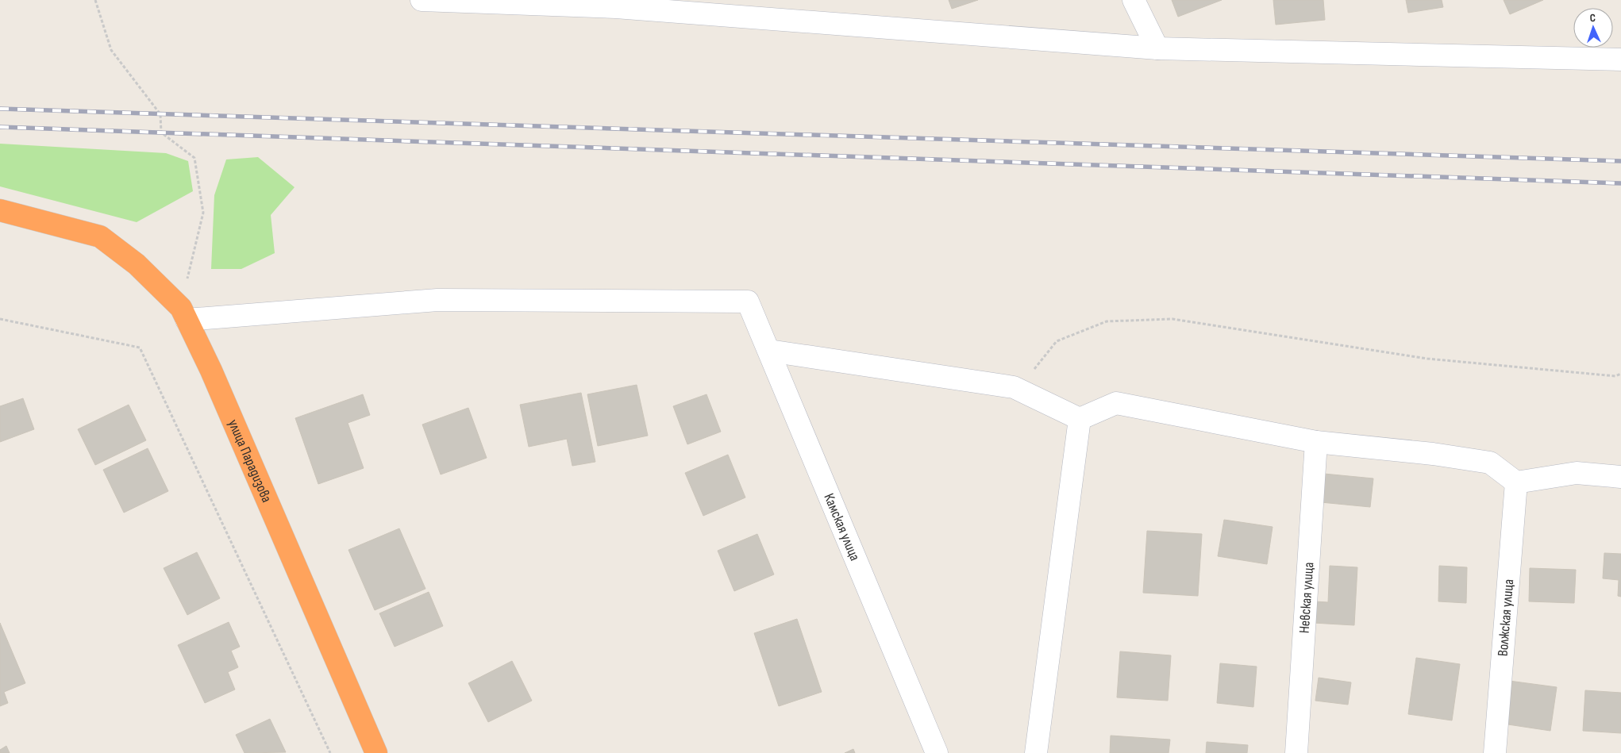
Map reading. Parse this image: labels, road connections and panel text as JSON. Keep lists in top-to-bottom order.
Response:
{
  "streets": {
    "highway": ["улица Парадизова"],
    "street": ["Камская улица", "Невская улица", "Волжская улица"]
  },
  "crossings": [
    ["улица Парадизова", "Камская улица"]
  ],
  "north": "top"
}
